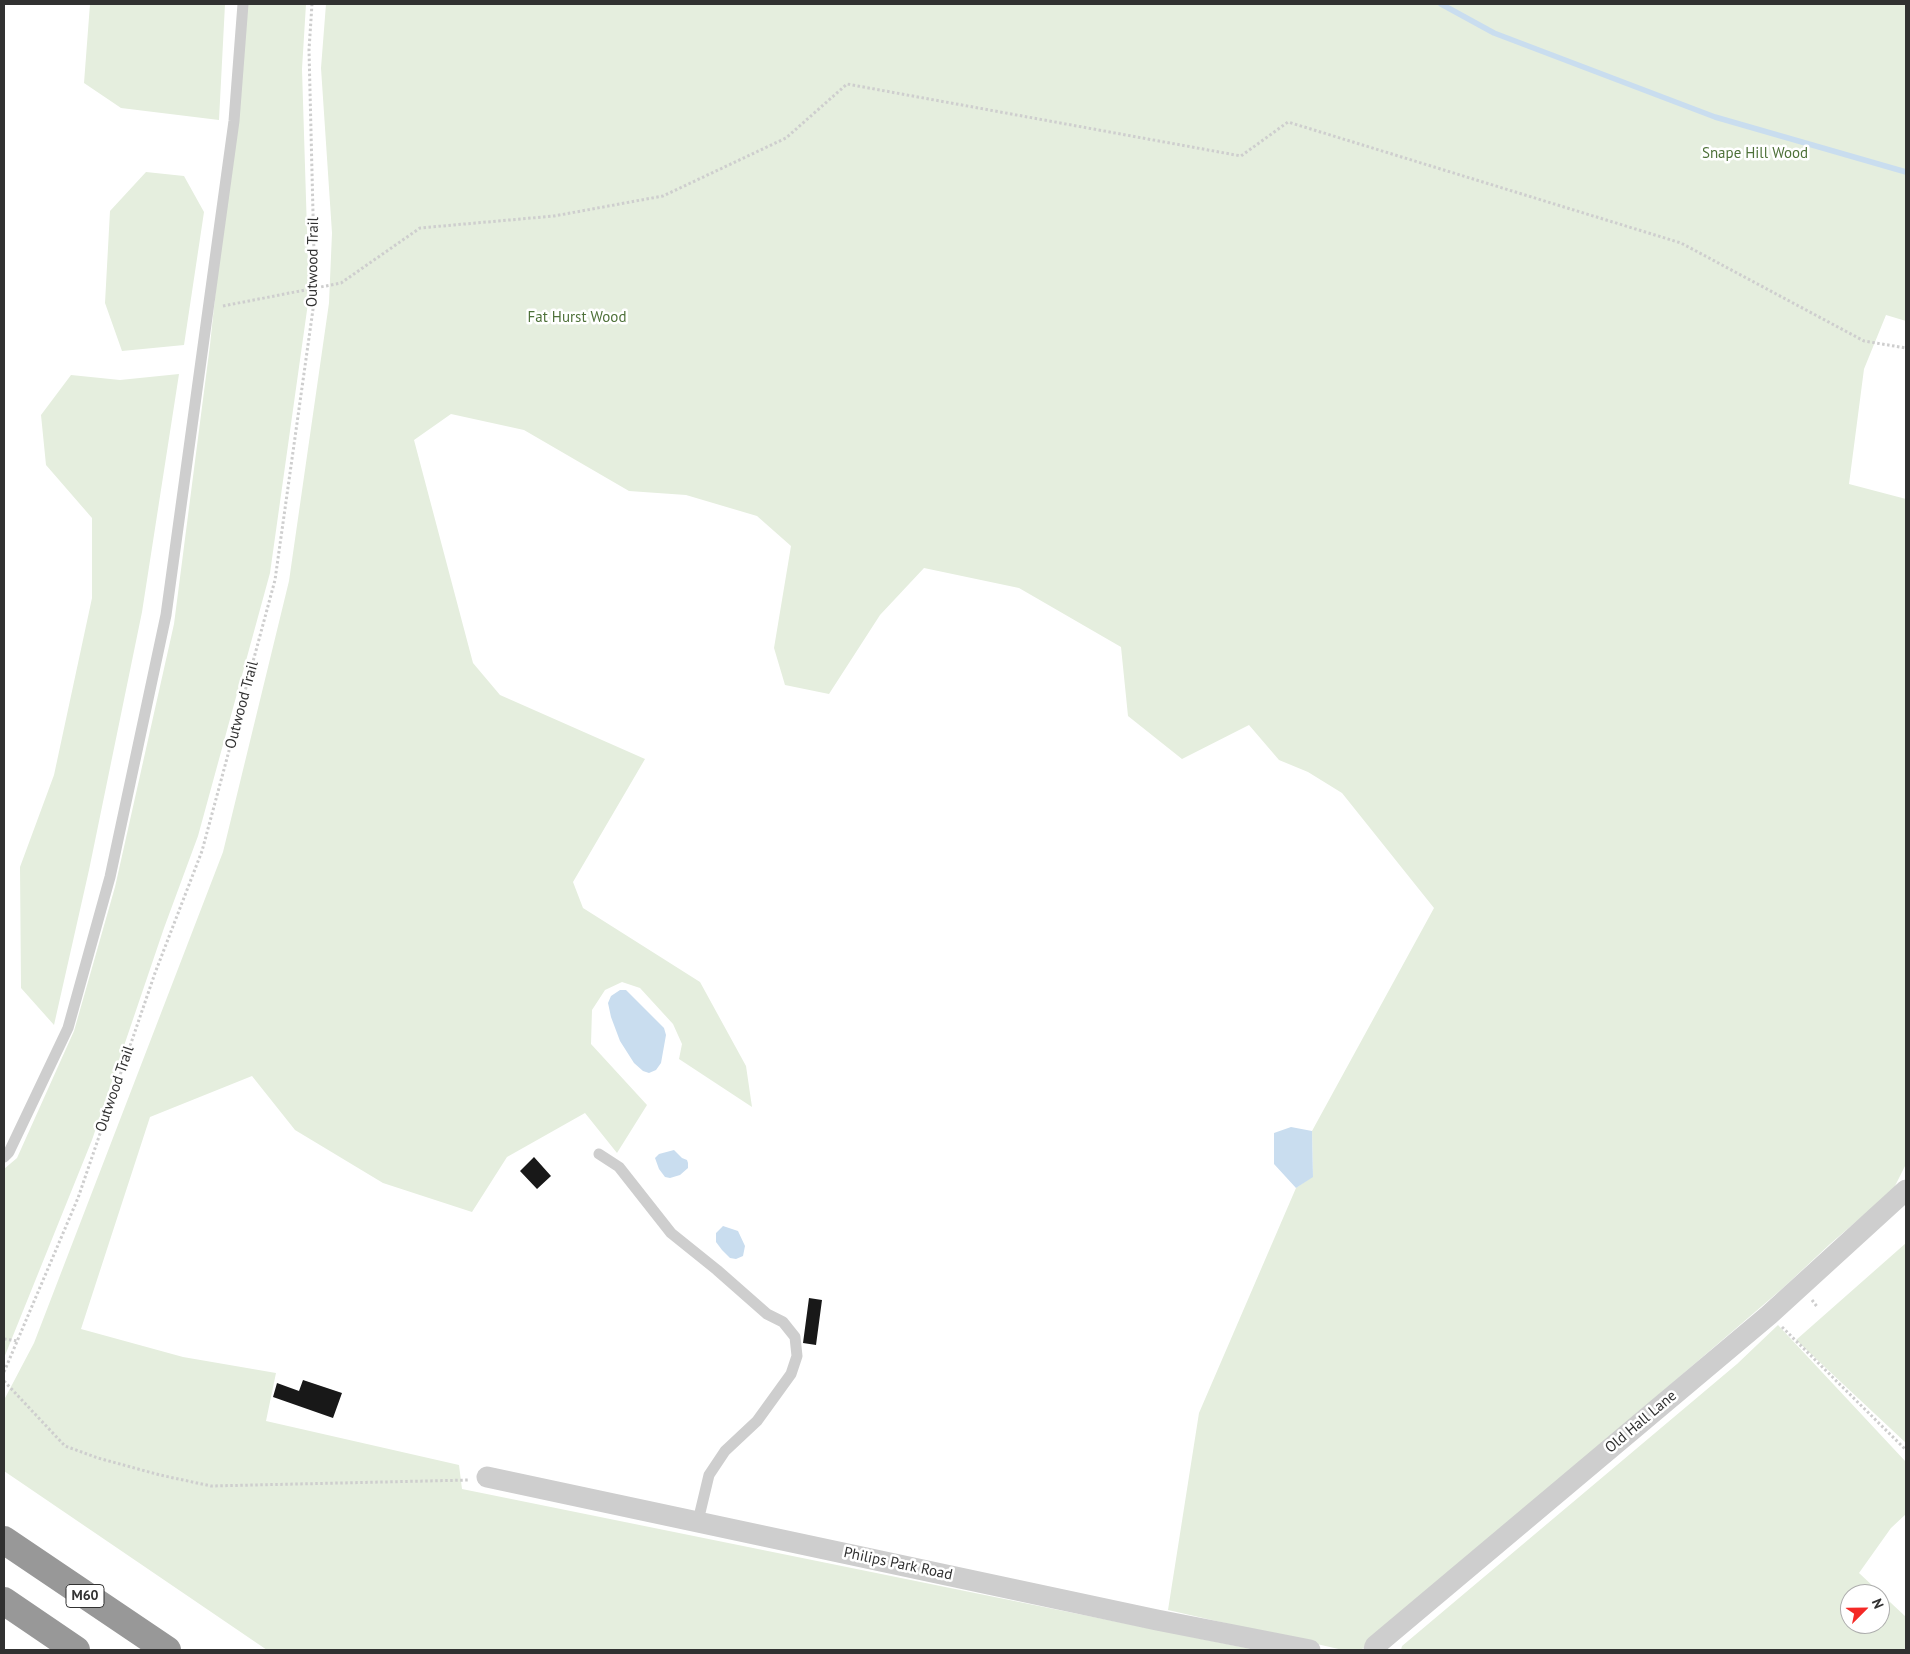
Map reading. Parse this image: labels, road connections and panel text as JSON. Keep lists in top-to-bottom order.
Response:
{
  "streets": {
    "highway": ["M60"],
    "street": ["Old Hall Lane", "Philips Park Road"],
    "path": ["Outwood Trail"]
  },
  "parks": ["Snape Hill Wood", "Fat Hurst Wood"],
  "north": "top right"
}
